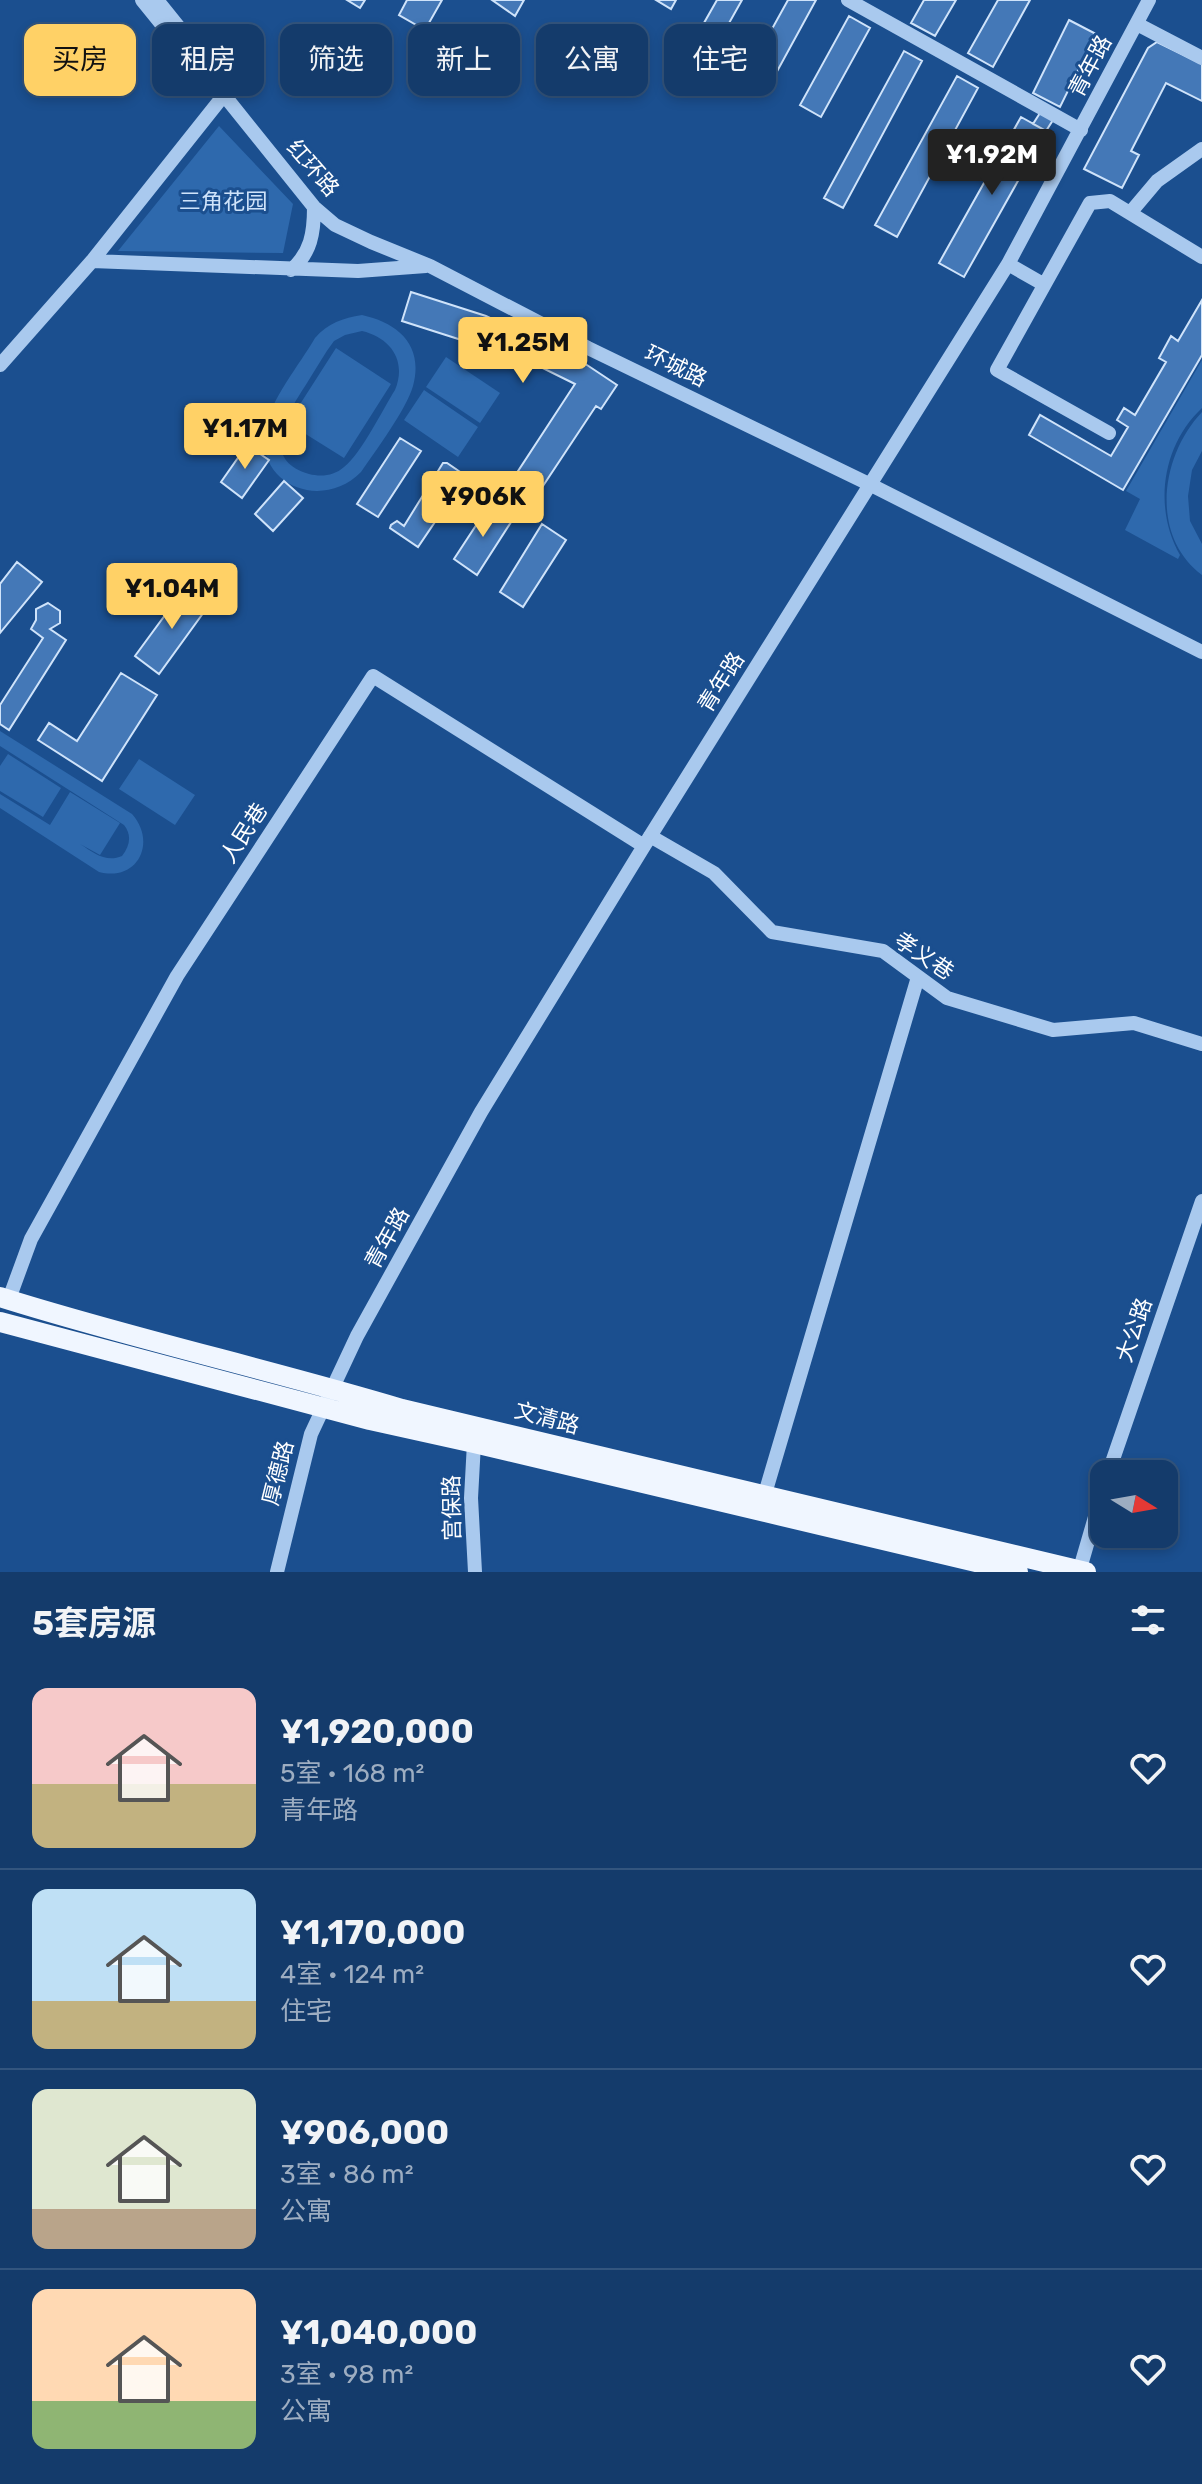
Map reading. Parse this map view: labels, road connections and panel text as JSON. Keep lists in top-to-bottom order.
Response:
{
  "streets": {
    "main road": ["文清路"],
    "street": [
      "青年路",
      "红环路",
      "环城路",
      "人民巷",
      "孝义巷",
      "大公路",
      "厚德路",
      "宫保路"
    ]
  },
  "crossings": [
    ["青年路", "环城路"],
    ["青年路", "人民巷"],
    ["青年路", "孝义巷"],
    ["青年路", "文清路"],
    ["青年路", "厚德路"],
    ["红环路", "环城路"],
    ["人民巷", "孝义巷"],
    ["人民巷", "文清路"],
    ["文清路", "厚德路"],
    ["文清路", "宫保路"]
  ],
  "parks": ["三角花园"],
  "north": "right",
  "page": {
    "chip": [
      "买房",
      "租房",
      "筛选",
      "新上",
      "公寓",
      "住宅"
    ],
    "price": [
      "¥1.92M",
      "¥1.25M",
      "¥1.17M",
      "¥906K",
      "¥1.04M"
    ],
    "heading": "5套房源",
    "list": [
      {
        "name": "¥1,920,000",
        "note": "5室 · 168 m² · 青年路"
      },
      {
        "name": "¥1,170,000",
        "note": "4室 · 124 m² · 住宅"
      },
      {
        "name": "¥906,000",
        "note": "3室 · 86 m² · 公寓"
      },
      {
        "name": "¥1,040,000",
        "note": "3室 · 98 m² · 公寓"
      }
    ]
  }
}
